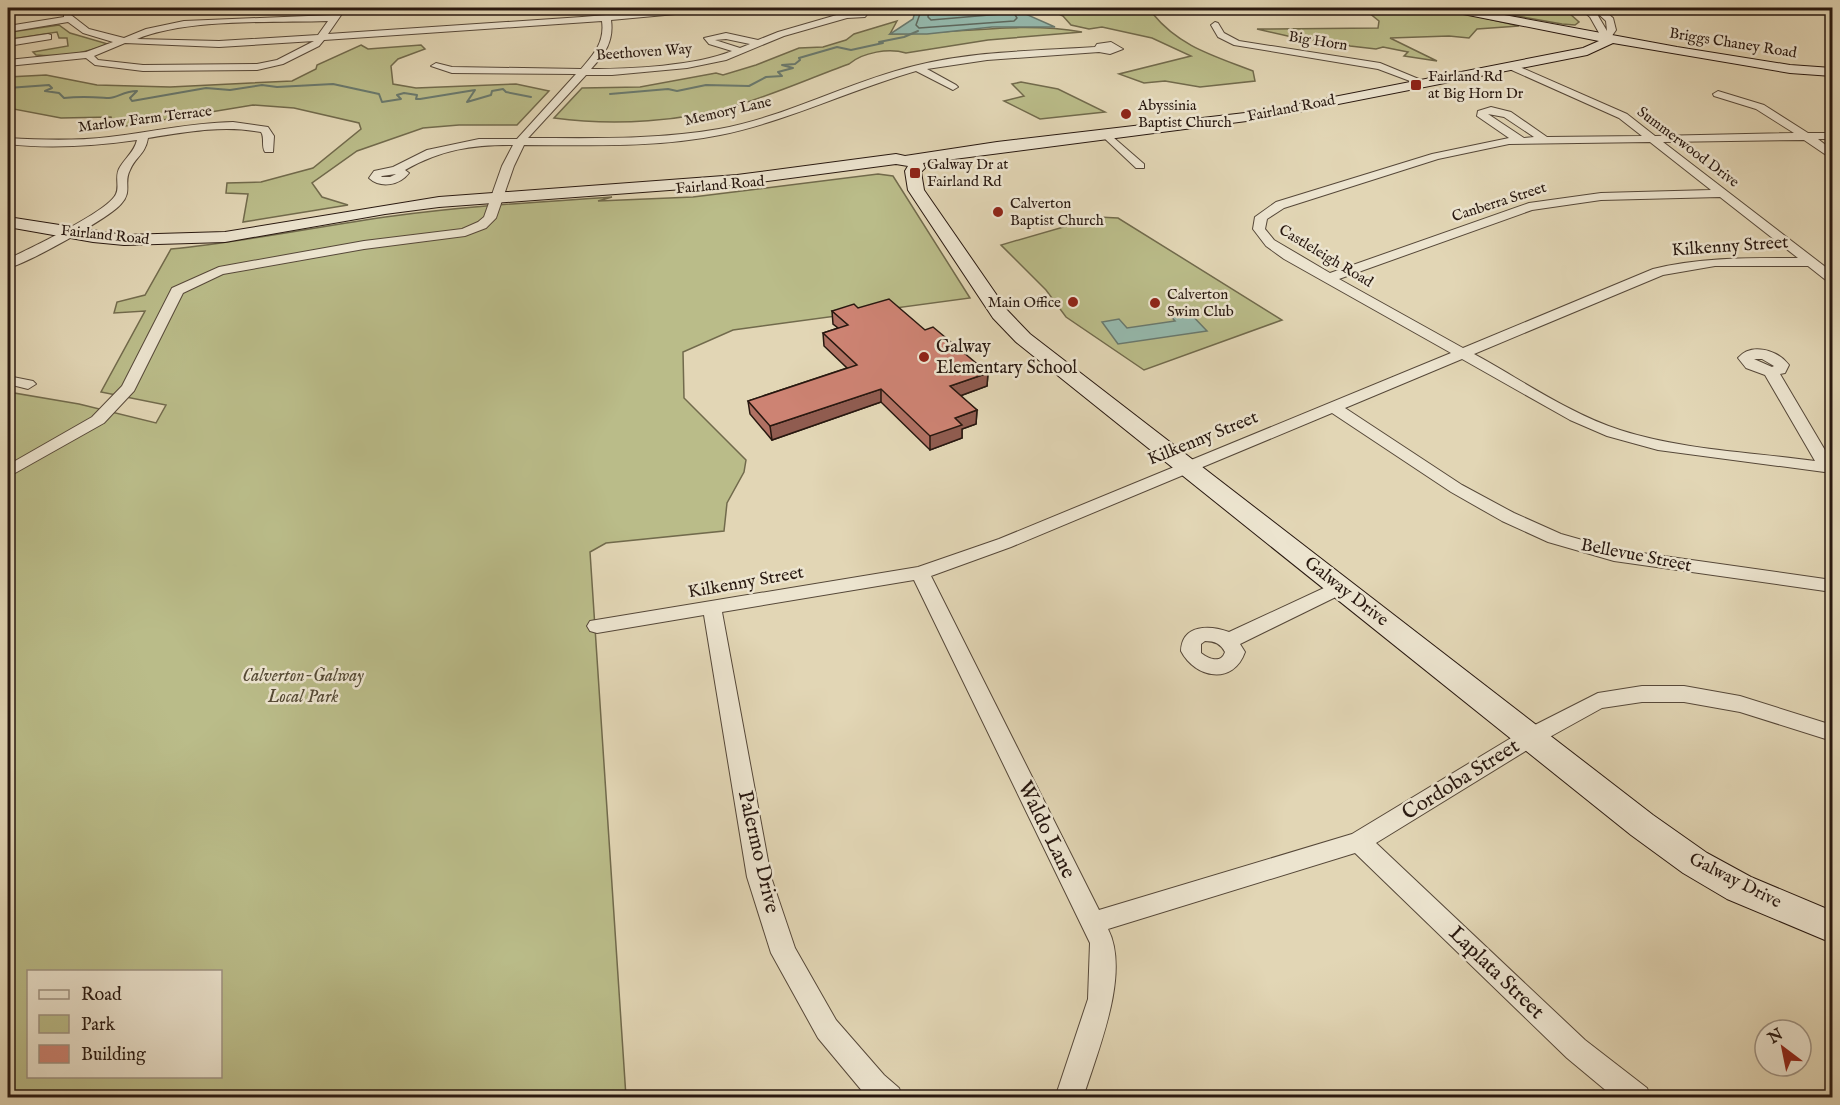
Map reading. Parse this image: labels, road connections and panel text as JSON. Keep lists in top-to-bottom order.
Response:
{
  "streets": {
    "main road": ["Briggs Chaney Road", "Fairland Road", "Galway Drive"],
    "street": [
      "Big Horn",
      "Beethoven Way",
      "Memory Lane",
      "Marlow Farm Terrace",
      "Summerwood Drive",
      "Canberra Street",
      "Kilkenny Street",
      "Castleleigh Road",
      "Bellevue Street",
      "Cordoba Street",
      "Waldo Lane",
      "Palermo Drive",
      "Laplata Street"
    ]
  },
  "crossings": [
    ["Big Horn", "Fairland Road"],
    ["Briggs Chaney Road", "Fairland Road"],
    ["Fairland Road", "Summerwood Drive"],
    ["Fairland Road", "Galway Drive"],
    ["Summerwood Drive", "Canberra Street"],
    ["Summerwood Drive", "Kilkenny Street"],
    ["Summerwood Drive", "Castleleigh Road"],
    ["Canberra Street", "Castleleigh Road"],
    ["Kilkenny Street", "Castleleigh Road"],
    ["Kilkenny Street", "Bellevue Street"],
    ["Kilkenny Street", "Galway Drive"],
    ["Kilkenny Street", "Waldo Lane"],
    ["Kilkenny Street", "Palermo Drive"],
    ["Galway Drive", "Cordoba Street"],
    ["Cordoba Street", "Waldo Lane"],
    ["Cordoba Street", "Laplata Street"]
  ],
  "parks": ["Calverton-Galway Local Park"],
  "places": {
    "transit": ["Fairland Rd at Big Horn Dr", "Galway Dr at Fairland Rd"],
    "other": [
      "Abyssinia Baptist Church",
      "Calverton Baptist Church",
      "Main Office",
      "Calverton Swim Club",
      "Galway Elementary School"
    ]
  },
  "legend": ["Road", "Park", "Building"],
  "north": "top left"
}
